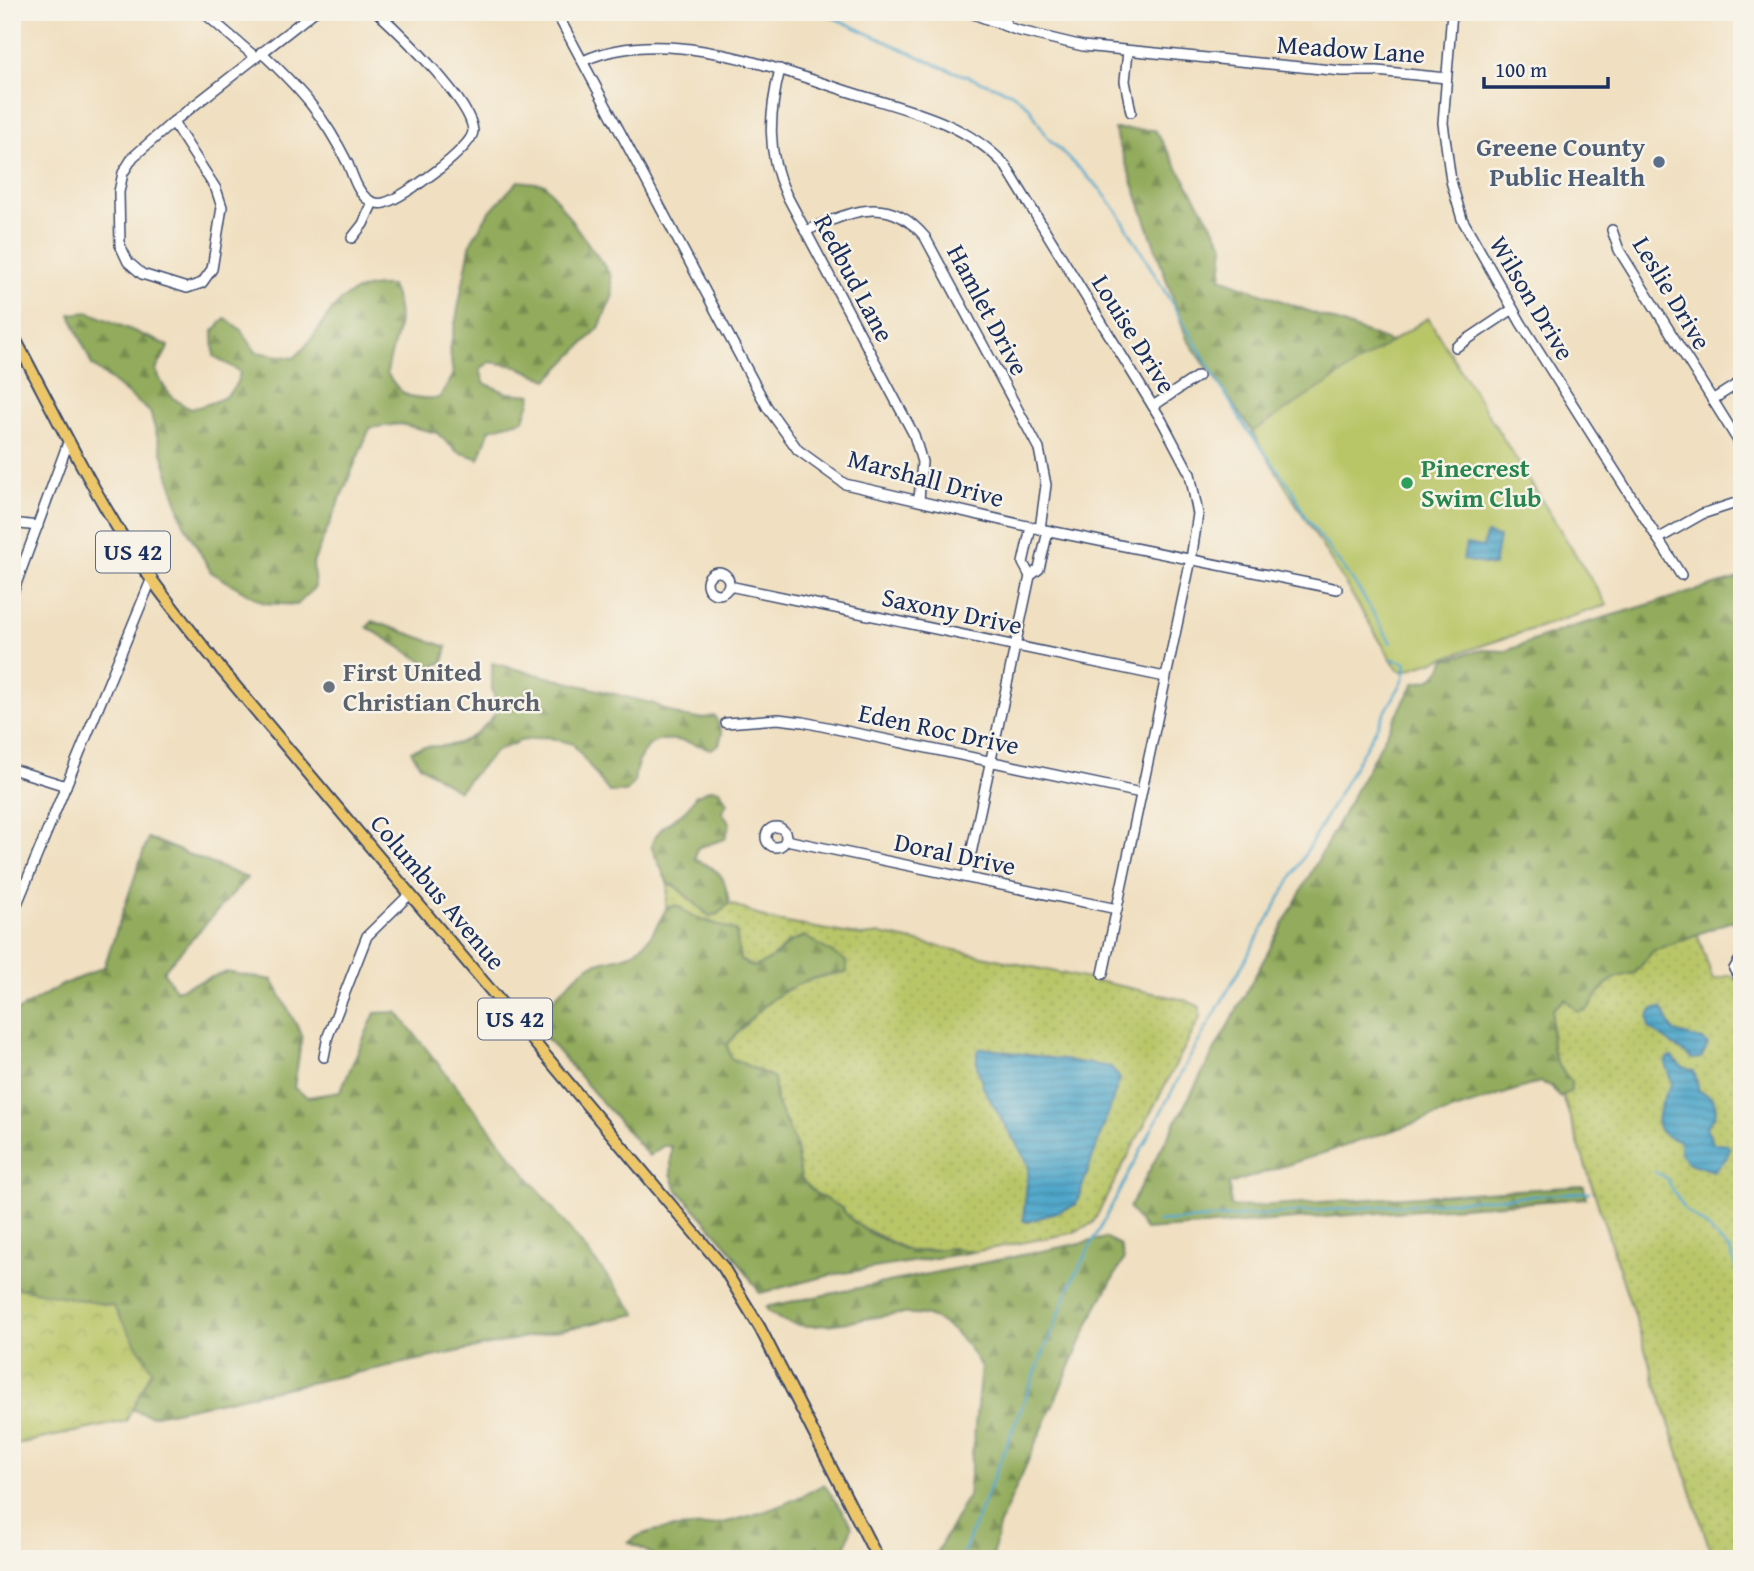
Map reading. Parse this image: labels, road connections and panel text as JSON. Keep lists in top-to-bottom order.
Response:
{
  "streets": {
    "main road": ["US 42", "Columbus Avenue"],
    "street": [
      "Meadow Lane",
      "Redbud Lane",
      "Leslie Drive",
      "Wilson Drive",
      "Hamlet Drive",
      "Louise Drive",
      "Marshall Drive",
      "Saxony Drive",
      "Eden Roc Drive",
      "Doral Drive"
    ]
  },
  "crossings": [
    ["Meadow Lane", "Wilson Drive"],
    ["Redbud Lane", "Hamlet Drive"],
    ["Redbud Lane", "Louise Drive"],
    ["Redbud Lane", "Marshall Drive"],
    ["Hamlet Drive", "Marshall Drive"],
    ["Hamlet Drive", "Saxony Drive"],
    ["Hamlet Drive", "Eden Roc Drive"],
    ["Hamlet Drive", "Doral Drive"],
    ["Louise Drive", "Marshall Drive"],
    ["Louise Drive", "Saxony Drive"],
    ["Louise Drive", "Eden Roc Drive"],
    ["Louise Drive", "Doral Drive"],
    ["US 42", "Columbus Avenue"]
  ],
  "places": ["Greene County Public Health", "Pinecrest Swim Club", "First United Christian Church"],
  "scale_bar": "100 m"
}
